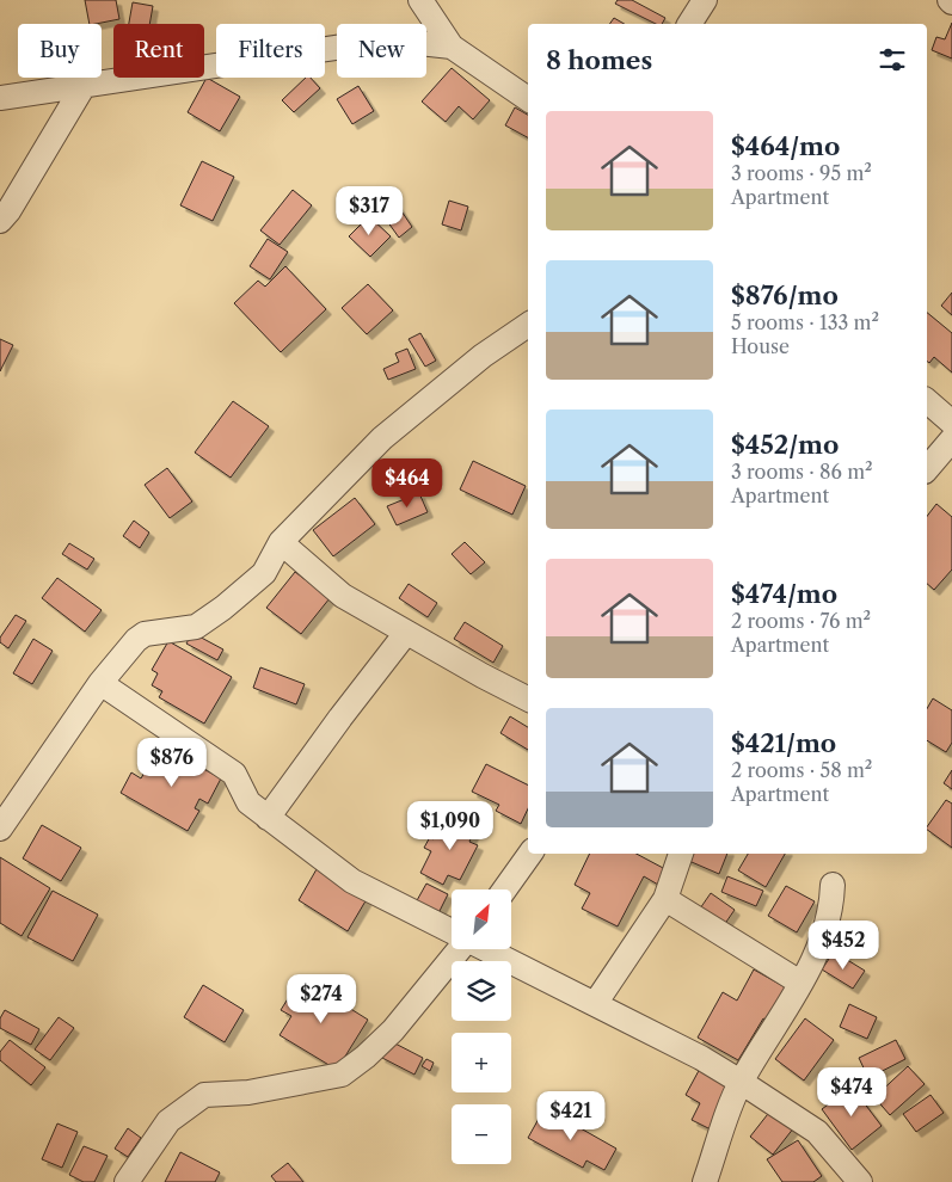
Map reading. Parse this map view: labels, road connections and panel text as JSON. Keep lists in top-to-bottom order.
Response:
{
  "north": "top right",
  "page": {
    "chip": [
      "Buy",
      "Rent",
      "Filters",
      "New"
    ],
    "heading": "8 homes",
    "list": [
      {
        "name": "$464/mo",
        "note": "3 rooms · 95 m² · Apartment"
      },
      {
        "name": "$876/mo",
        "note": "5 rooms · 133 m² · House"
      },
      {
        "name": "$452/mo",
        "note": "3 rooms · 86 m² · Apartment"
      },
      {
        "name": "$474/mo",
        "note": "2 rooms · 76 m² · Apartment"
      },
      {
        "name": "$421/mo",
        "note": "2 rooms · 58 m² · Apartment"
      }
    ],
    "price": [
      "$317",
      "$464",
      "$876",
      "$1,090",
      "$452",
      "$274",
      "$474",
      "$421"
    ],
    "map_buttons": ["+", "−"]
  }
}
